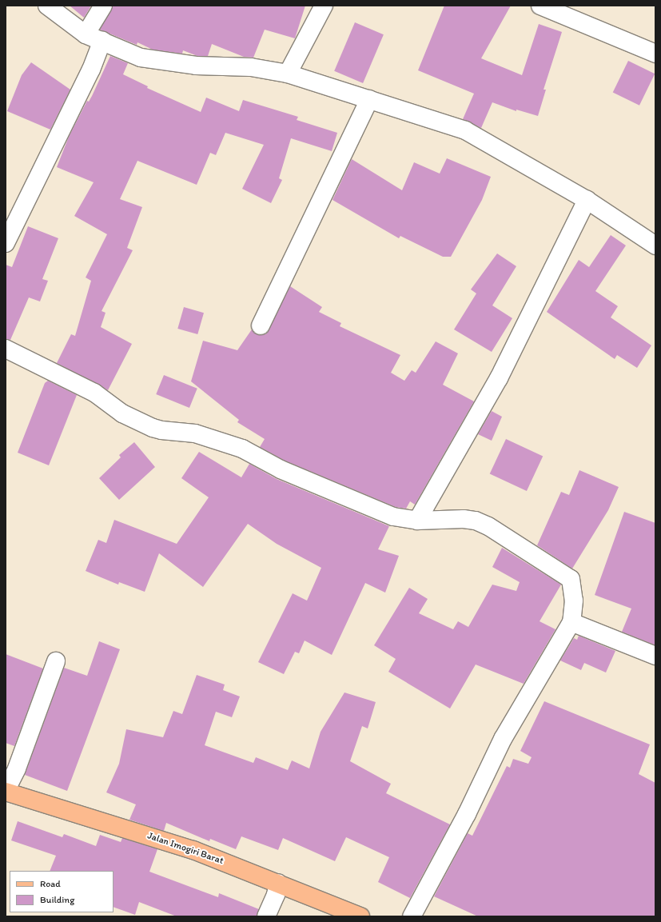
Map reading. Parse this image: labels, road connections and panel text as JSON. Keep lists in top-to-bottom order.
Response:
{
  "streets": {
    "main road": ["Jalan Imogiri Barat"]
  },
  "legend": ["Road", "Building"]
}
